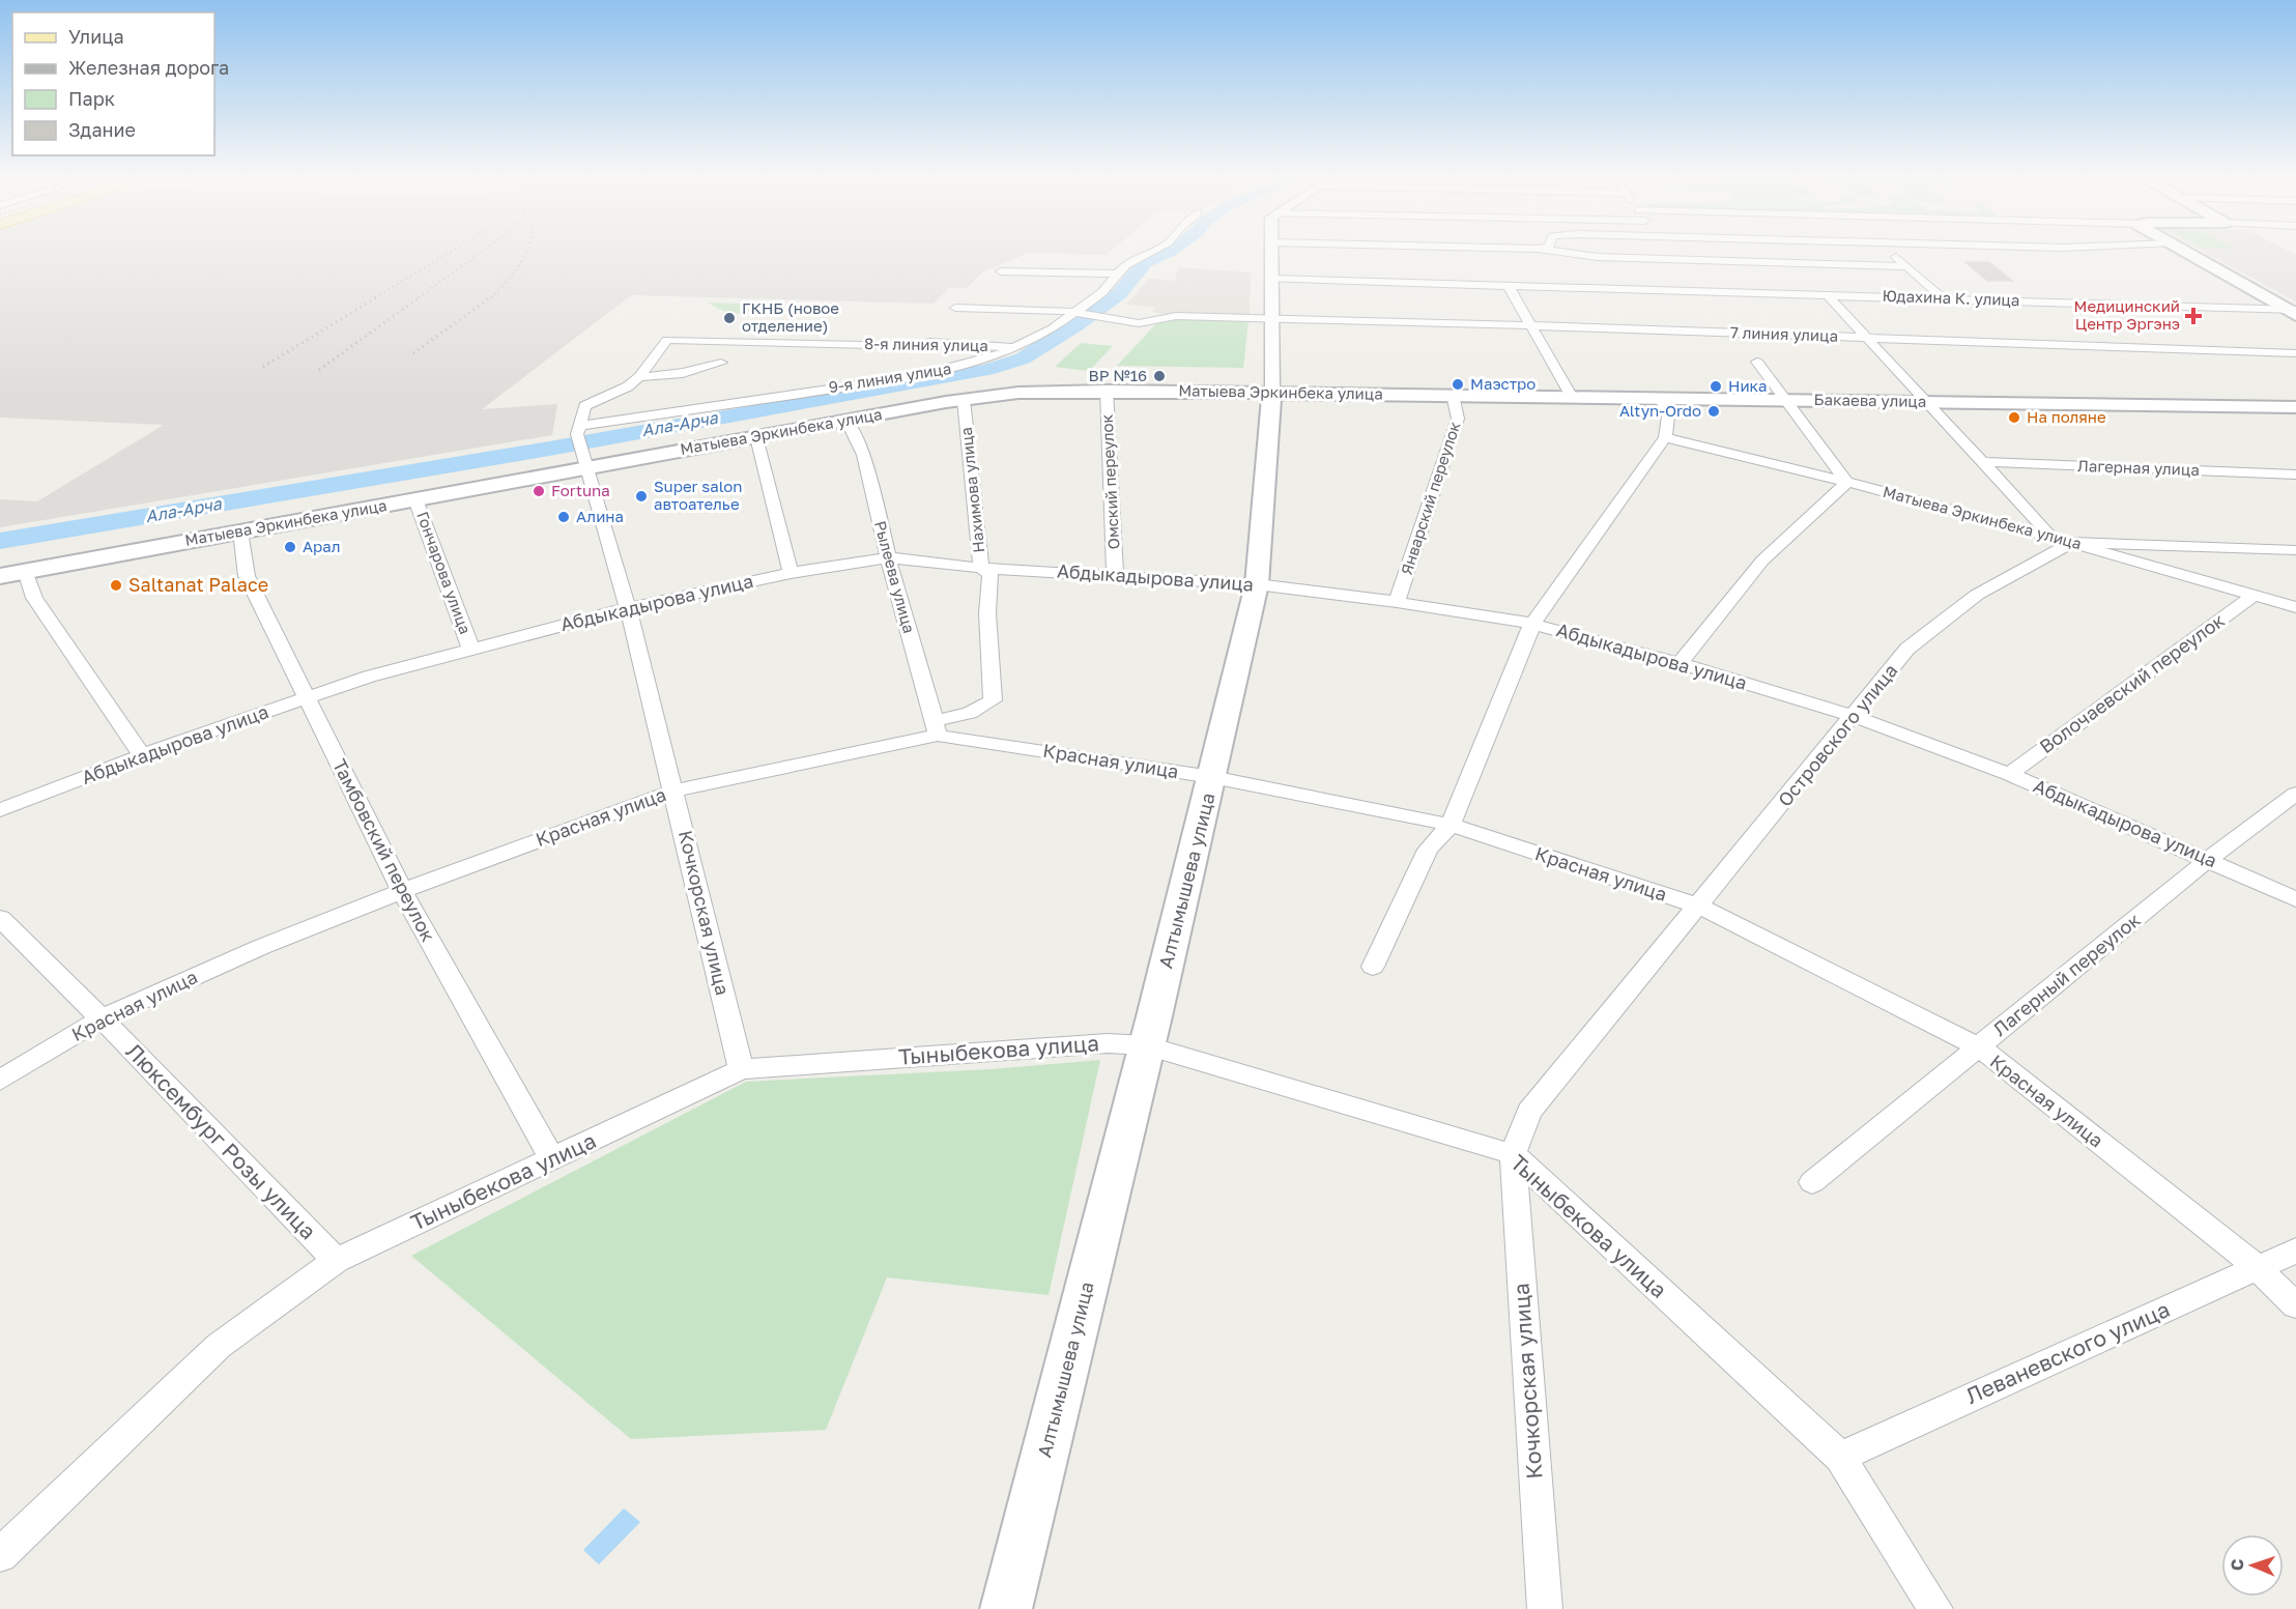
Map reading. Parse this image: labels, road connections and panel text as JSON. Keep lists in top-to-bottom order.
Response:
{
  "streets": {
    "main road": ["Матыева Эркинбека улица", "Бакаева улица", "Алтымышева улица"],
    "street": [
      "Юдахина К. улица",
      "7 линия улица",
      "8-я линия улица",
      "9-я линия улица",
      "Лагерная улица",
      "Омский переулок",
      "Нахимова улица",
      "Январский переулок",
      "Гончарова улица",
      "Рылеева улица",
      "Абдыкадырова улица",
      "Волочаевский переулок",
      "Островского улица",
      "Красная улица",
      "Тамбовский переулок",
      "Кочкорская улица",
      "Лагерный переулок",
      "Тыныбекова улица",
      "Люксембург Розы улица",
      "Леваневского улица"
    ]
  },
  "crossings": [
    ["Юдахина К. улица", "Алтымышева улица"],
    ["7 линия улица", "9-я линия улица"],
    ["7 линия улица", "Алтымышева улица"],
    ["8-я линия улица", "9-я линия улица"],
    ["Матыева Эркинбека улица", "Бакаева улица"],
    ["Матыева Эркинбека улица", "Омский переулок"],
    ["Матыева Эркинбека улица", "Нахимова улица"],
    ["Матыева Эркинбека улица", "Январский переулок"],
    ["Матыева Эркинбека улица", "Гончарова улица"],
    ["Матыева Эркинбека улица", "Рылеева улица"],
    ["Матыева Эркинбека улица", "Волочаевский переулок"],
    ["Матыева Эркинбека улица", "Островского улица"],
    ["Матыева Эркинбека улица", "Тамбовский переулок"],
    ["Матыева Эркинбека улица", "Алтымышева улица"],
    ["Матыева Эркинбека улица", "Кочкорская улица"],
    ["Омский переулок", "Абдыкадырова улица"],
    ["Нахимова улица", "Рылеева улица"],
    ["Нахимова улица", "Абдыкадырова улица"],
    ["Нахимова улица", "Красная улица"],
    ["Январский переулок", "Абдыкадырова улица"],
    ["Гончарова улица", "Абдыкадырова улица"],
    ["Рылеева улица", "Абдыкадырова улица"],
    ["Рылеева улица", "Красная улица"],
    ["Абдыкадырова улица", "Волочаевский переулок"],
    ["Абдыкадырова улица", "Островского улица"],
    ["Абдыкадырова улица", "Тамбовский переулок"],
    ["Абдыкадырова улица", "Алтымышева улица"],
    ["Абдыкадырова улица", "Кочкорская улица"],
    ["Абдыкадырова улица", "Лагерный переулок"],
    ["Островского улица", "Красная улица"],
    ["Островского улица", "Кочкорская улица"],
    ["Островского улица", "Тыныбекова улица"],
    ["Красная улица", "Тамбовский переулок"],
    ["Красная улица", "Алтымышева улица"],
    ["Красная улица", "Кочкорская улица"],
    ["Красная улица", "Лагерный переулок"],
    ["Красная улица", "Люксембург Розы улица"],
    ["Красная улица", "Леваневского улица"],
    ["Тамбовский переулок", "Тыныбекова улица"],
    ["Алтымышева улица", "Тыныбекова улица"],
    ["Кочкорская улица", "Тыныбекова улица"],
    ["Тыныбекова улица", "Люксембург Розы улица"],
    ["Тыныбекова улица", "Леваневского улица"]
  ],
  "water": ["Ала-Арча"],
  "places": {
    "health": ["Медицинский Центр Эргэнэ"],
    "other": [
      "ГКНБ (новое отделение)",
      "BP №16",
      "Маэстро",
      "Ника",
      "Altyn-Ordo",
      "На поляне",
      "Fortuna",
      "Super salon автоателье",
      "Алина",
      "Арал",
      "Saltanat Palace"
    ]
  },
  "legend": [
    "Улица",
    "Железная дорога",
    "Парк",
    "Здание"
  ],
  "north": "left"
}
